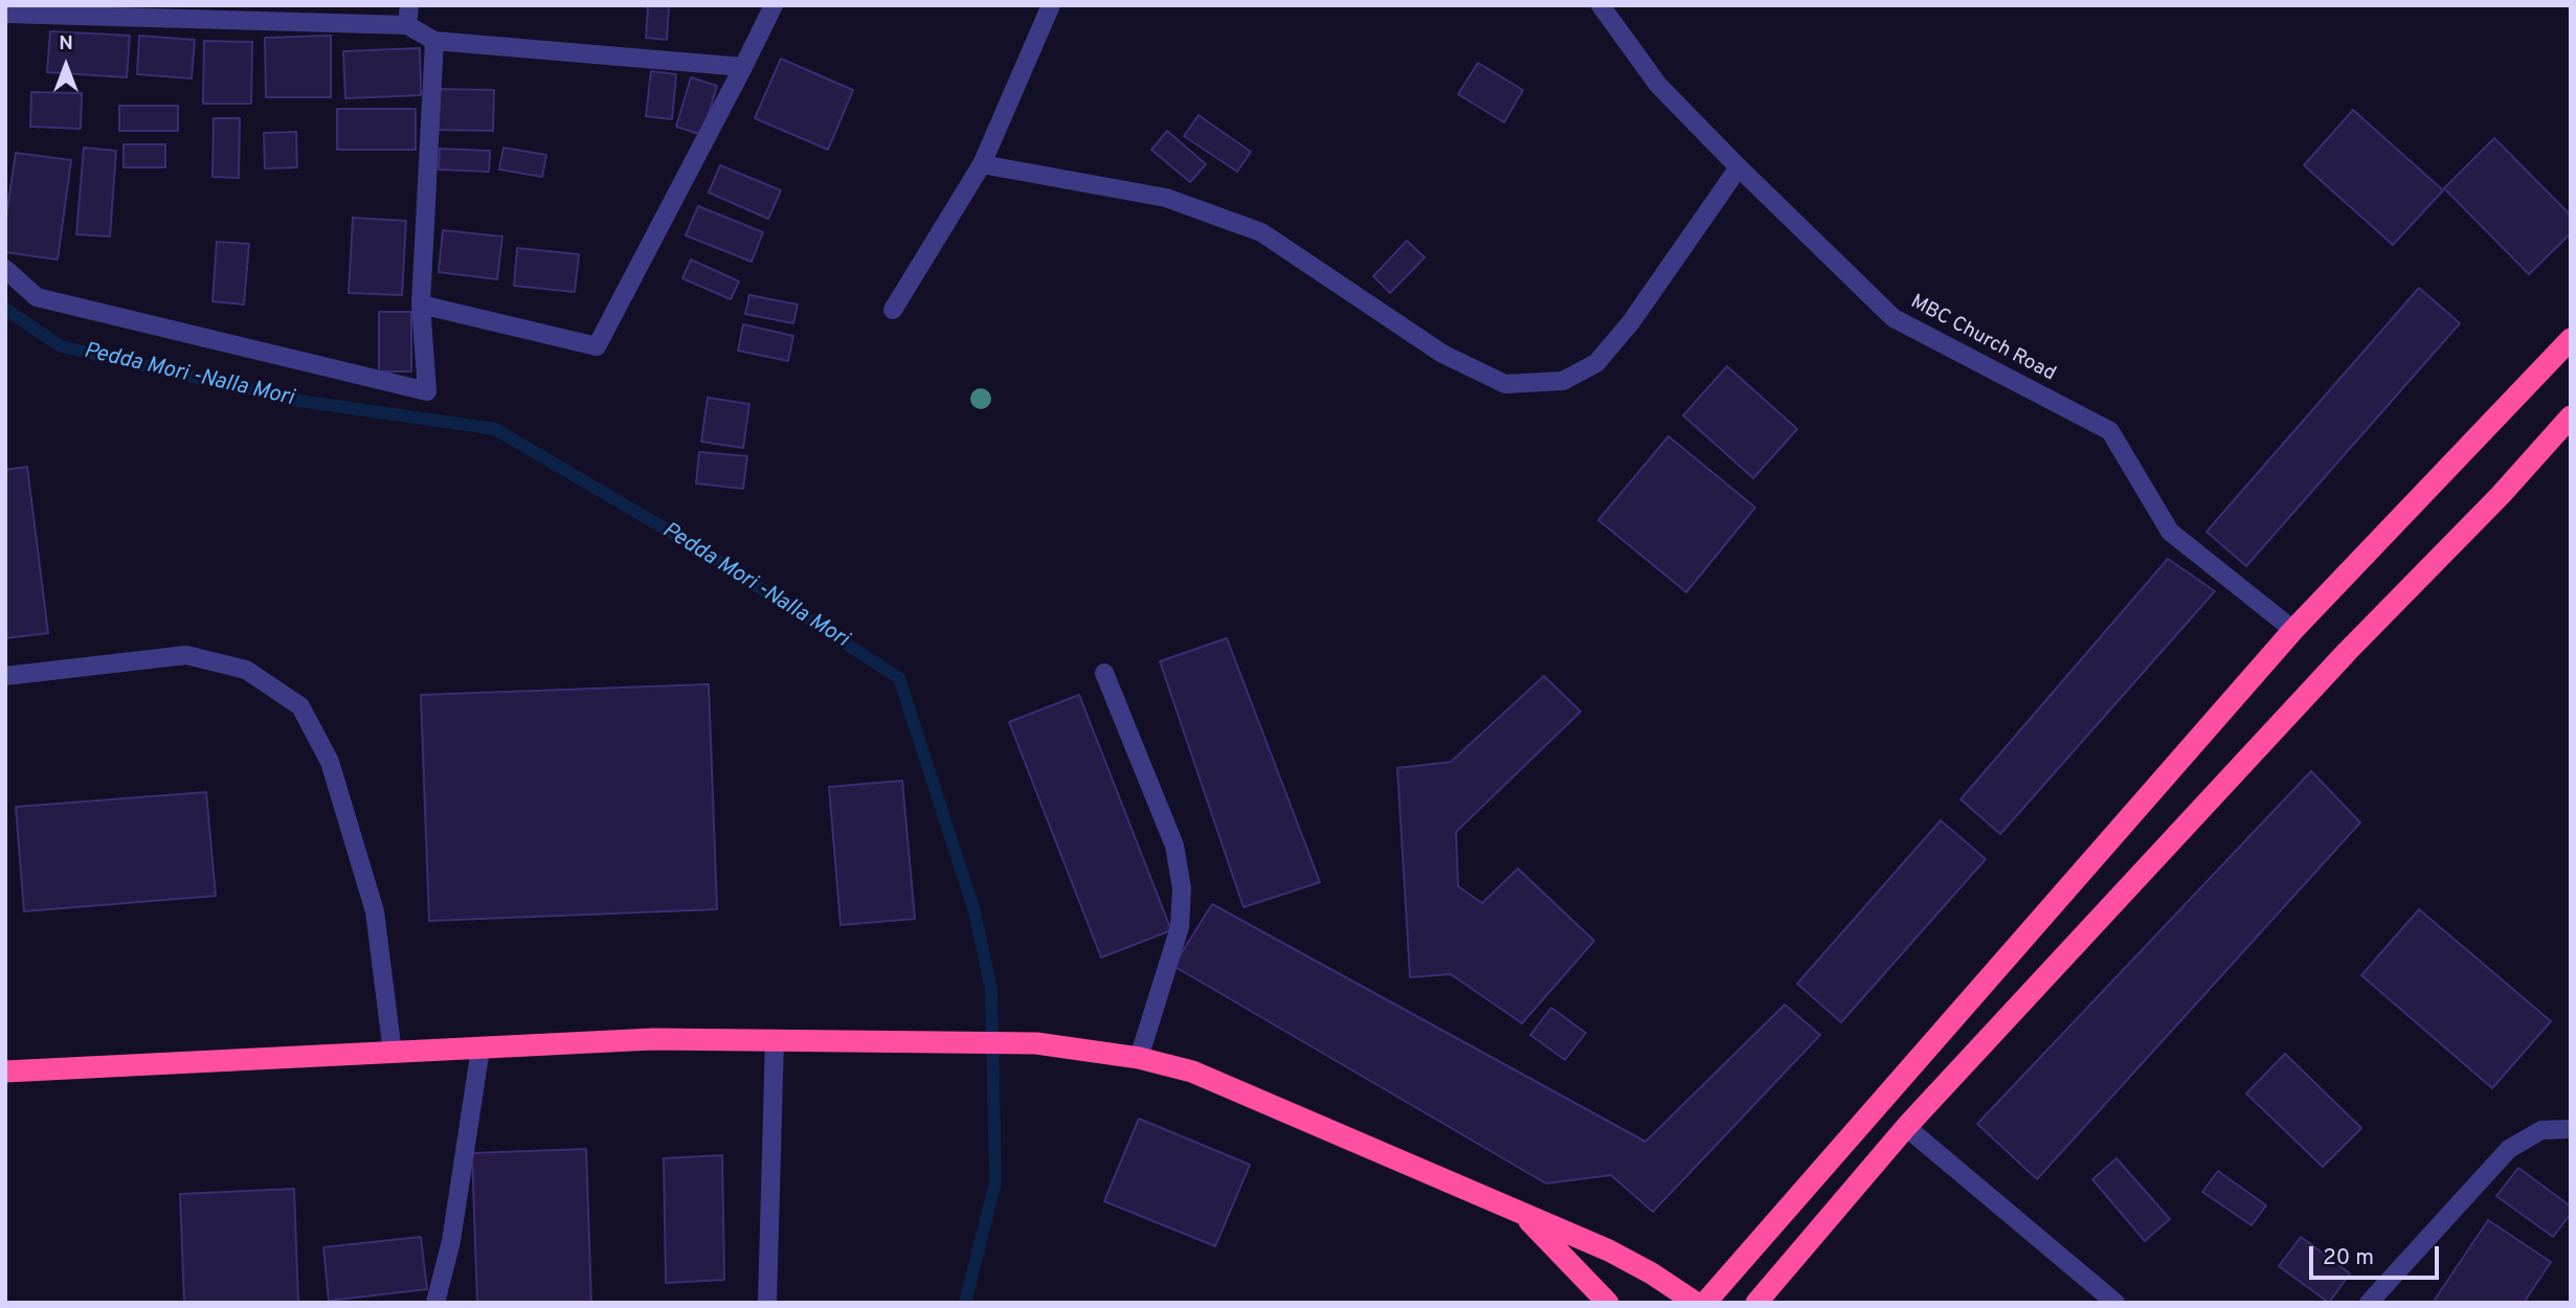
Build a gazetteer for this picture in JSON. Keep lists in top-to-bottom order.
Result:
{
  "streets": {
    "street": ["MBC Church Road"]
  },
  "water": ["Pedda Mori -Nalla Mori"],
  "scale_bar": "20 m",
  "north": "top"
}
